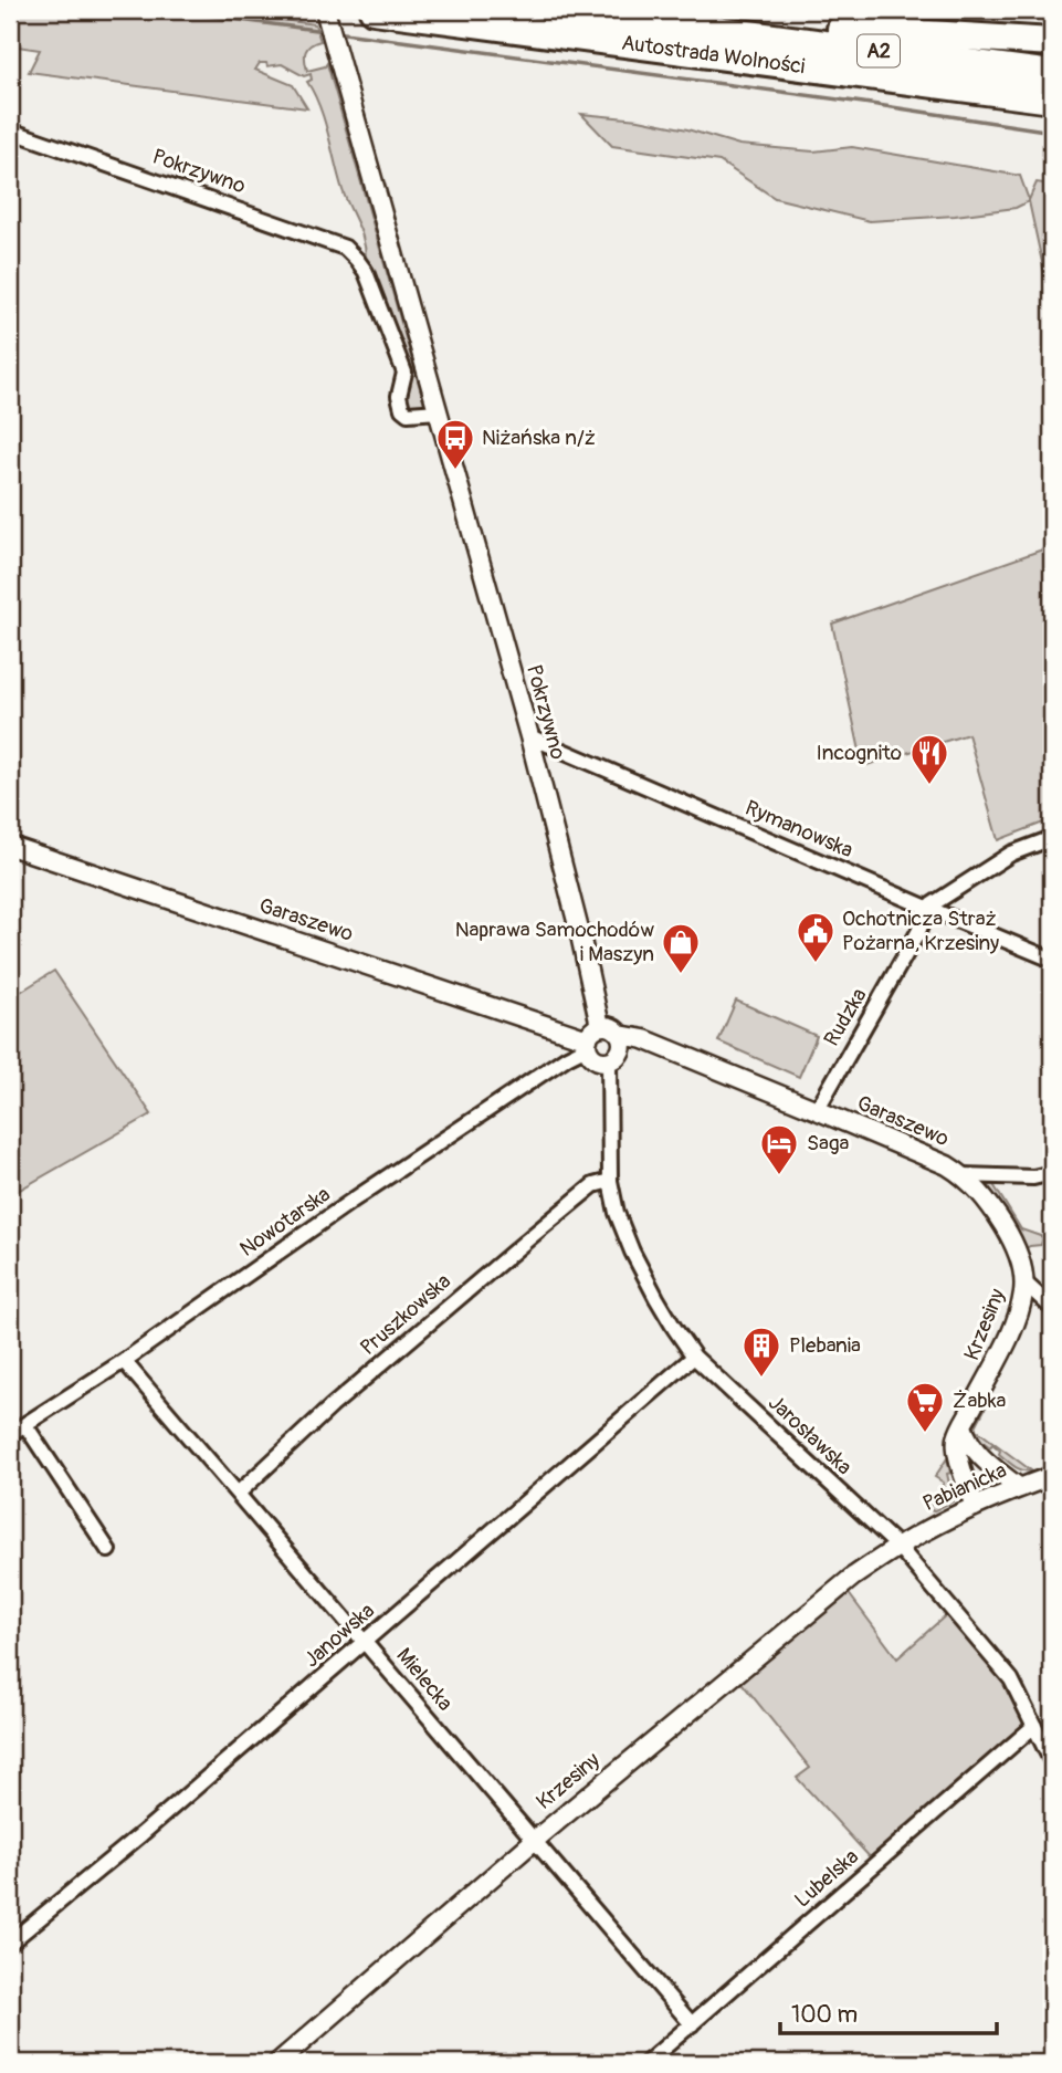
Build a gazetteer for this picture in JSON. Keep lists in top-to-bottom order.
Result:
{
  "streets": {
    "highway": ["A2", "Autostrada Wolności"],
    "street": [
      "Pokrzywno",
      "Rymanowska",
      "Garaszewo",
      "Rudzka",
      "Nowotarska",
      "Pruszkowska",
      "Krzesiny",
      "Jarosławska",
      "Pabianicka",
      "Janowska",
      "Mielecka",
      "Lubelska"
    ]
  },
  "crossings": [
    ["Pokrzywno", "Rymanowska"],
    ["Pokrzywno", "Garaszewo"],
    ["Pokrzywno", "Nowotarska"],
    ["Pokrzywno", "Jarosławska"],
    ["Rymanowska", "Rudzka"],
    ["Garaszewo", "Rudzka"],
    ["Garaszewo", "Nowotarska"],
    ["Garaszewo", "Krzesiny"],
    ["Garaszewo", "Jarosławska"],
    ["Nowotarska", "Jarosławska"],
    ["Nowotarska", "Mielecka"],
    ["Pruszkowska", "Jarosławska"],
    ["Pruszkowska", "Mielecka"],
    ["Krzesiny", "Jarosławska"],
    ["Krzesiny", "Pabianicka"],
    ["Krzesiny", "Mielecka"],
    ["Jarosławska", "Pabianicka"],
    ["Jarosławska", "Janowska"],
    ["Jarosławska", "Lubelska"],
    ["Janowska", "Mielecka"],
    ["Mielecka", "Lubelska"]
  ],
  "places": {
    "bus stop": ["Niżańska n/ż"],
    "restaurant": ["Incognito"],
    "public building": ["Ochotnicza Straż Pożarna, Krzesiny"],
    "shop": ["Naprawa Samochodów i Maszyn"],
    "hotel": ["Saga"],
    "building": ["Plebania"],
    "supermarket": ["Żabka"]
  },
  "scale_bar": "100 m"
}
